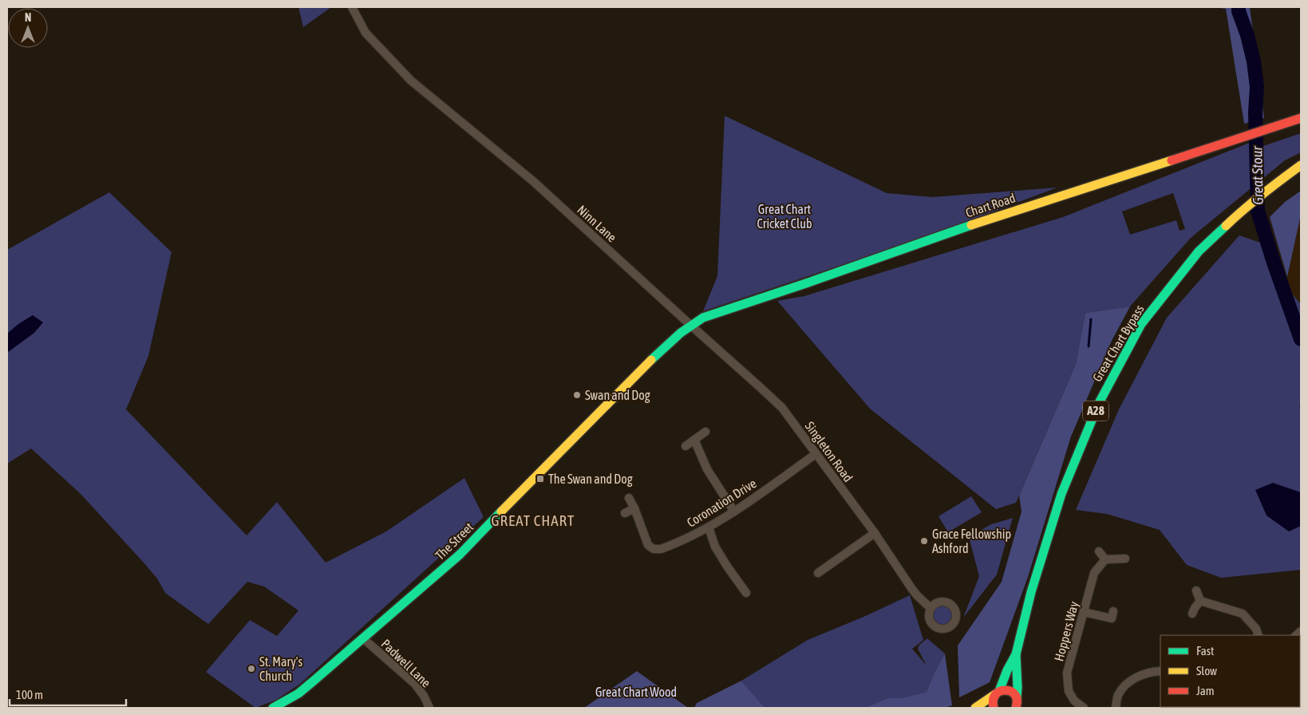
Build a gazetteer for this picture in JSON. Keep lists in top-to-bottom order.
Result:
{
  "streets": {
    "street": [
      "Chart Road",
      "Ninn Lane",
      "Great Chart Bypass",
      "A28",
      "Singleton Road",
      "Coronation Drive",
      "The Street",
      "Hoppers Way",
      "Padwell Lane"
    ]
  },
  "crossings": [
    ["Chart Road", "Ninn Lane"],
    ["Chart Road", "Singleton Road"],
    ["Chart Road", "The Street"],
    ["Ninn Lane", "Singleton Road"],
    ["Ninn Lane", "The Street"],
    ["Singleton Road", "Coronation Drive"],
    ["Singleton Road", "The Street"],
    ["The Street", "Padwell Lane"]
  ],
  "districts": ["GREAT CHART"],
  "water": ["Great Stour"],
  "parks": ["Great Chart Cricket Club", "Great Chart Wood"],
  "places": {
    "other": ["Swan and Dog", "Grace Fellowship Ashford", "St. Mary's Church"],
    "transit": ["The Swan and Dog"]
  },
  "legend": ["Fast", "Slow", "Jam"],
  "scale_bar": "100 m",
  "north": "top"
}
